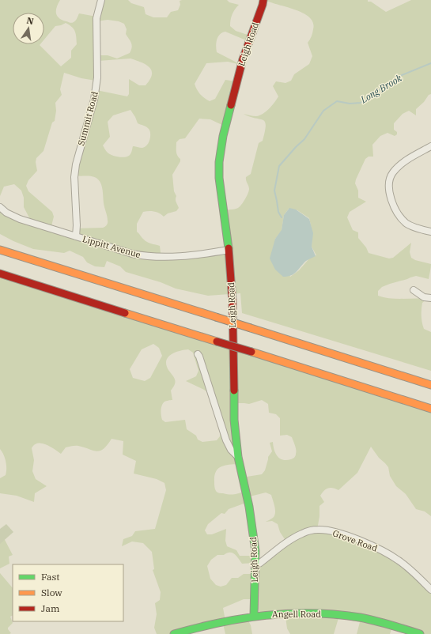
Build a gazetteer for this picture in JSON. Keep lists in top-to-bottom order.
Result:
{
  "streets": {
    "main road": ["Leigh Road", "Angell Road"],
    "street": ["Summit Road", "Lippitt Avenue", "Grove Road"]
  },
  "crossings": [
    ["Leigh Road", "Lippitt Avenue"],
    ["Leigh Road", "Grove Road"],
    ["Leigh Road", "Angell Road"],
    ["Summit Road", "Lippitt Avenue"]
  ],
  "water": ["Long Brook"],
  "legend": ["Fast", "Slow", "Jam"],
  "north": "top"
}
